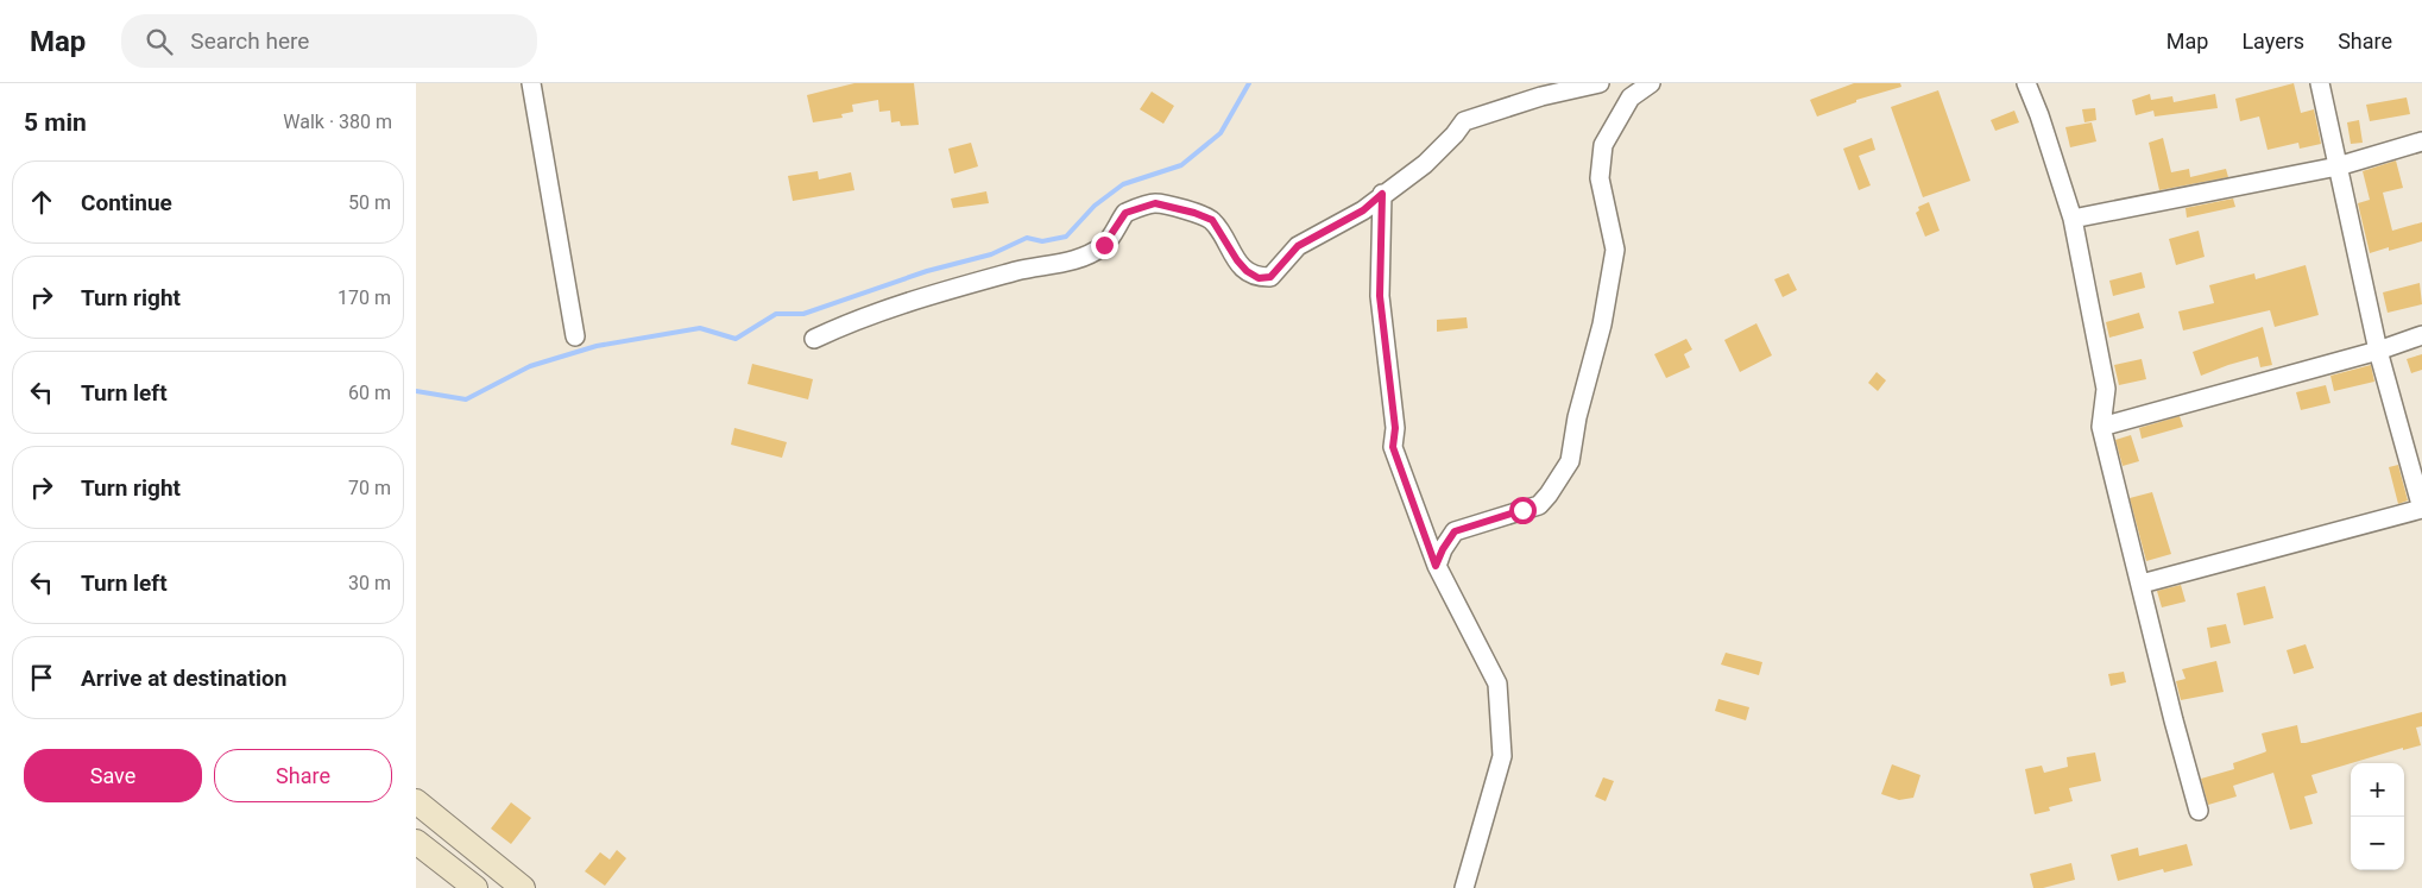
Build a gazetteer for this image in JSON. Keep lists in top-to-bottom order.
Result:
{
  "page": {
    "header": "Map",
    "search": "Search here",
    "nav": ["Map", "Layers", "Share"],
    "heading": ["5 min", "Walk · 380 m"],
    "list": [
      ["Continue", "50 m"],
      ["Turn right", "170 m"],
      ["Turn left", "60 m"],
      ["Turn right", "70 m"],
      ["Turn left", "30 m"],
      "Arrive at destination"
    ],
    "buttons": ["Save", "Share"],
    "map_buttons": ["+", "−"]
  }
}
